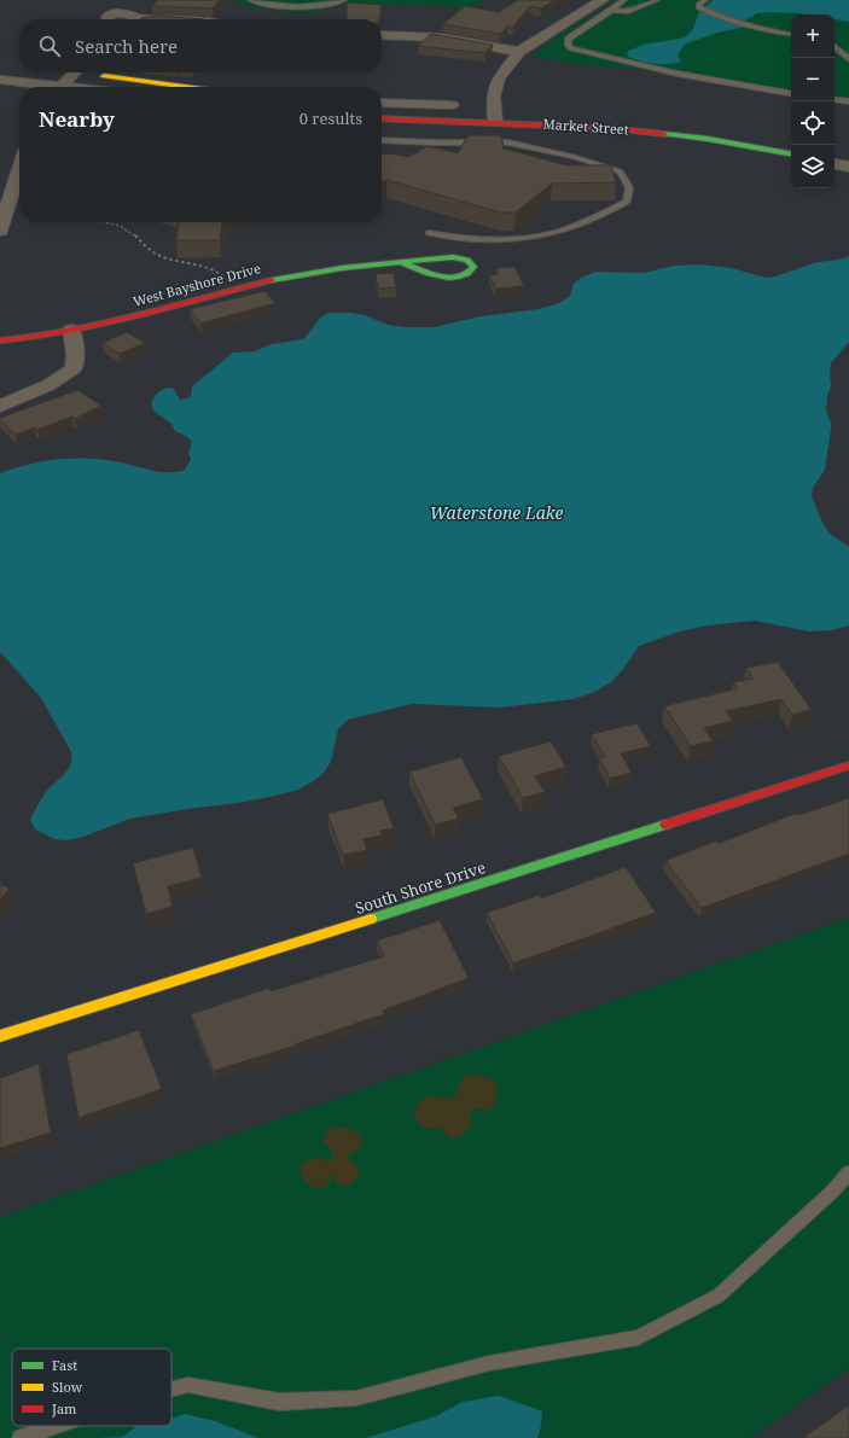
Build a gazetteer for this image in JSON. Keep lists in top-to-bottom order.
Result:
{
  "streets": {
    "street": ["Market Street", "West Bayshore Drive", "South Shore Drive"]
  },
  "water": ["Waterstone Lake"],
  "legend": ["Fast", "Slow", "Jam"],
  "page": {
    "map_buttons": ["+", "−"],
    "search": "Search here",
    "heading": ["Nearby", "0 results"]
  }
}
